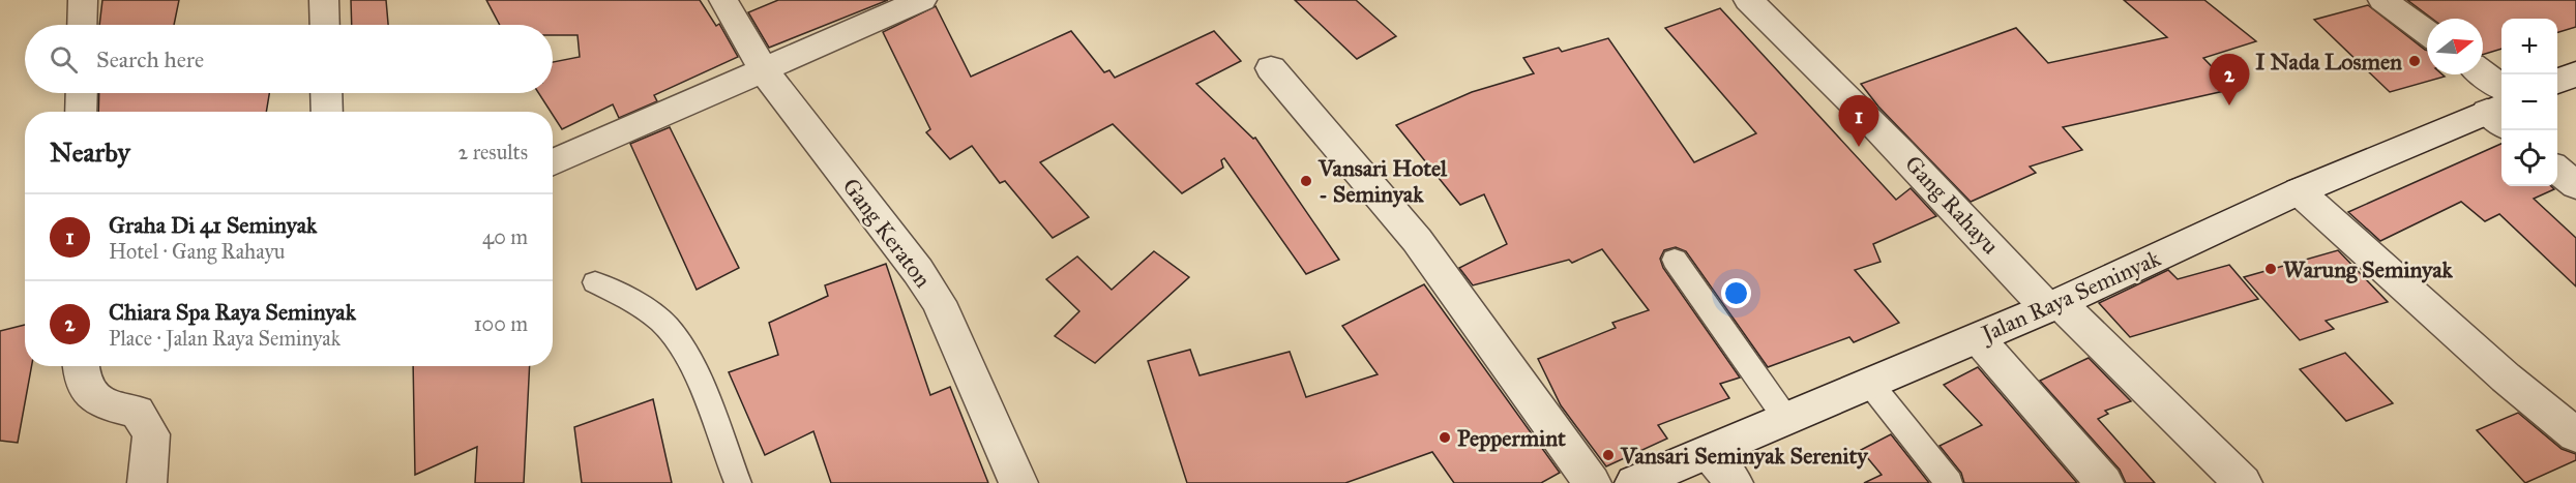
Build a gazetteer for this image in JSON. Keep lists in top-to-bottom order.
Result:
{
  "streets": {
    "street": ["Gang Rahayu", "Gang Keraton", "Jalan Raya Seminyak"]
  },
  "crossings": [
    ["Gang Rahayu", "Jalan Raya Seminyak"]
  ],
  "places": [
    "I Nada Losmen",
    "Vansari Hotel - Seminyak",
    "Warung Seminyak",
    "Peppermint",
    "Vansari Seminyak Serenity"
  ],
  "north": "right",
  "page": {
    "map_buttons": ["+", "−"],
    "search": "Search here",
    "pins": ["2", "1"],
    "heading": ["Nearby", "2 results"],
    "list": [
      {
        "mark": "1",
        "name": "Graha Di 41 Seminyak",
        "note": "Hotel · Gang Rahayu",
        "value": "40 m"
      },
      {
        "mark": "2",
        "name": "Chiara Spa Raya Seminyak",
        "note": "Place · Jalan Raya Seminyak",
        "value": "100 m"
      }
    ]
  }
}
